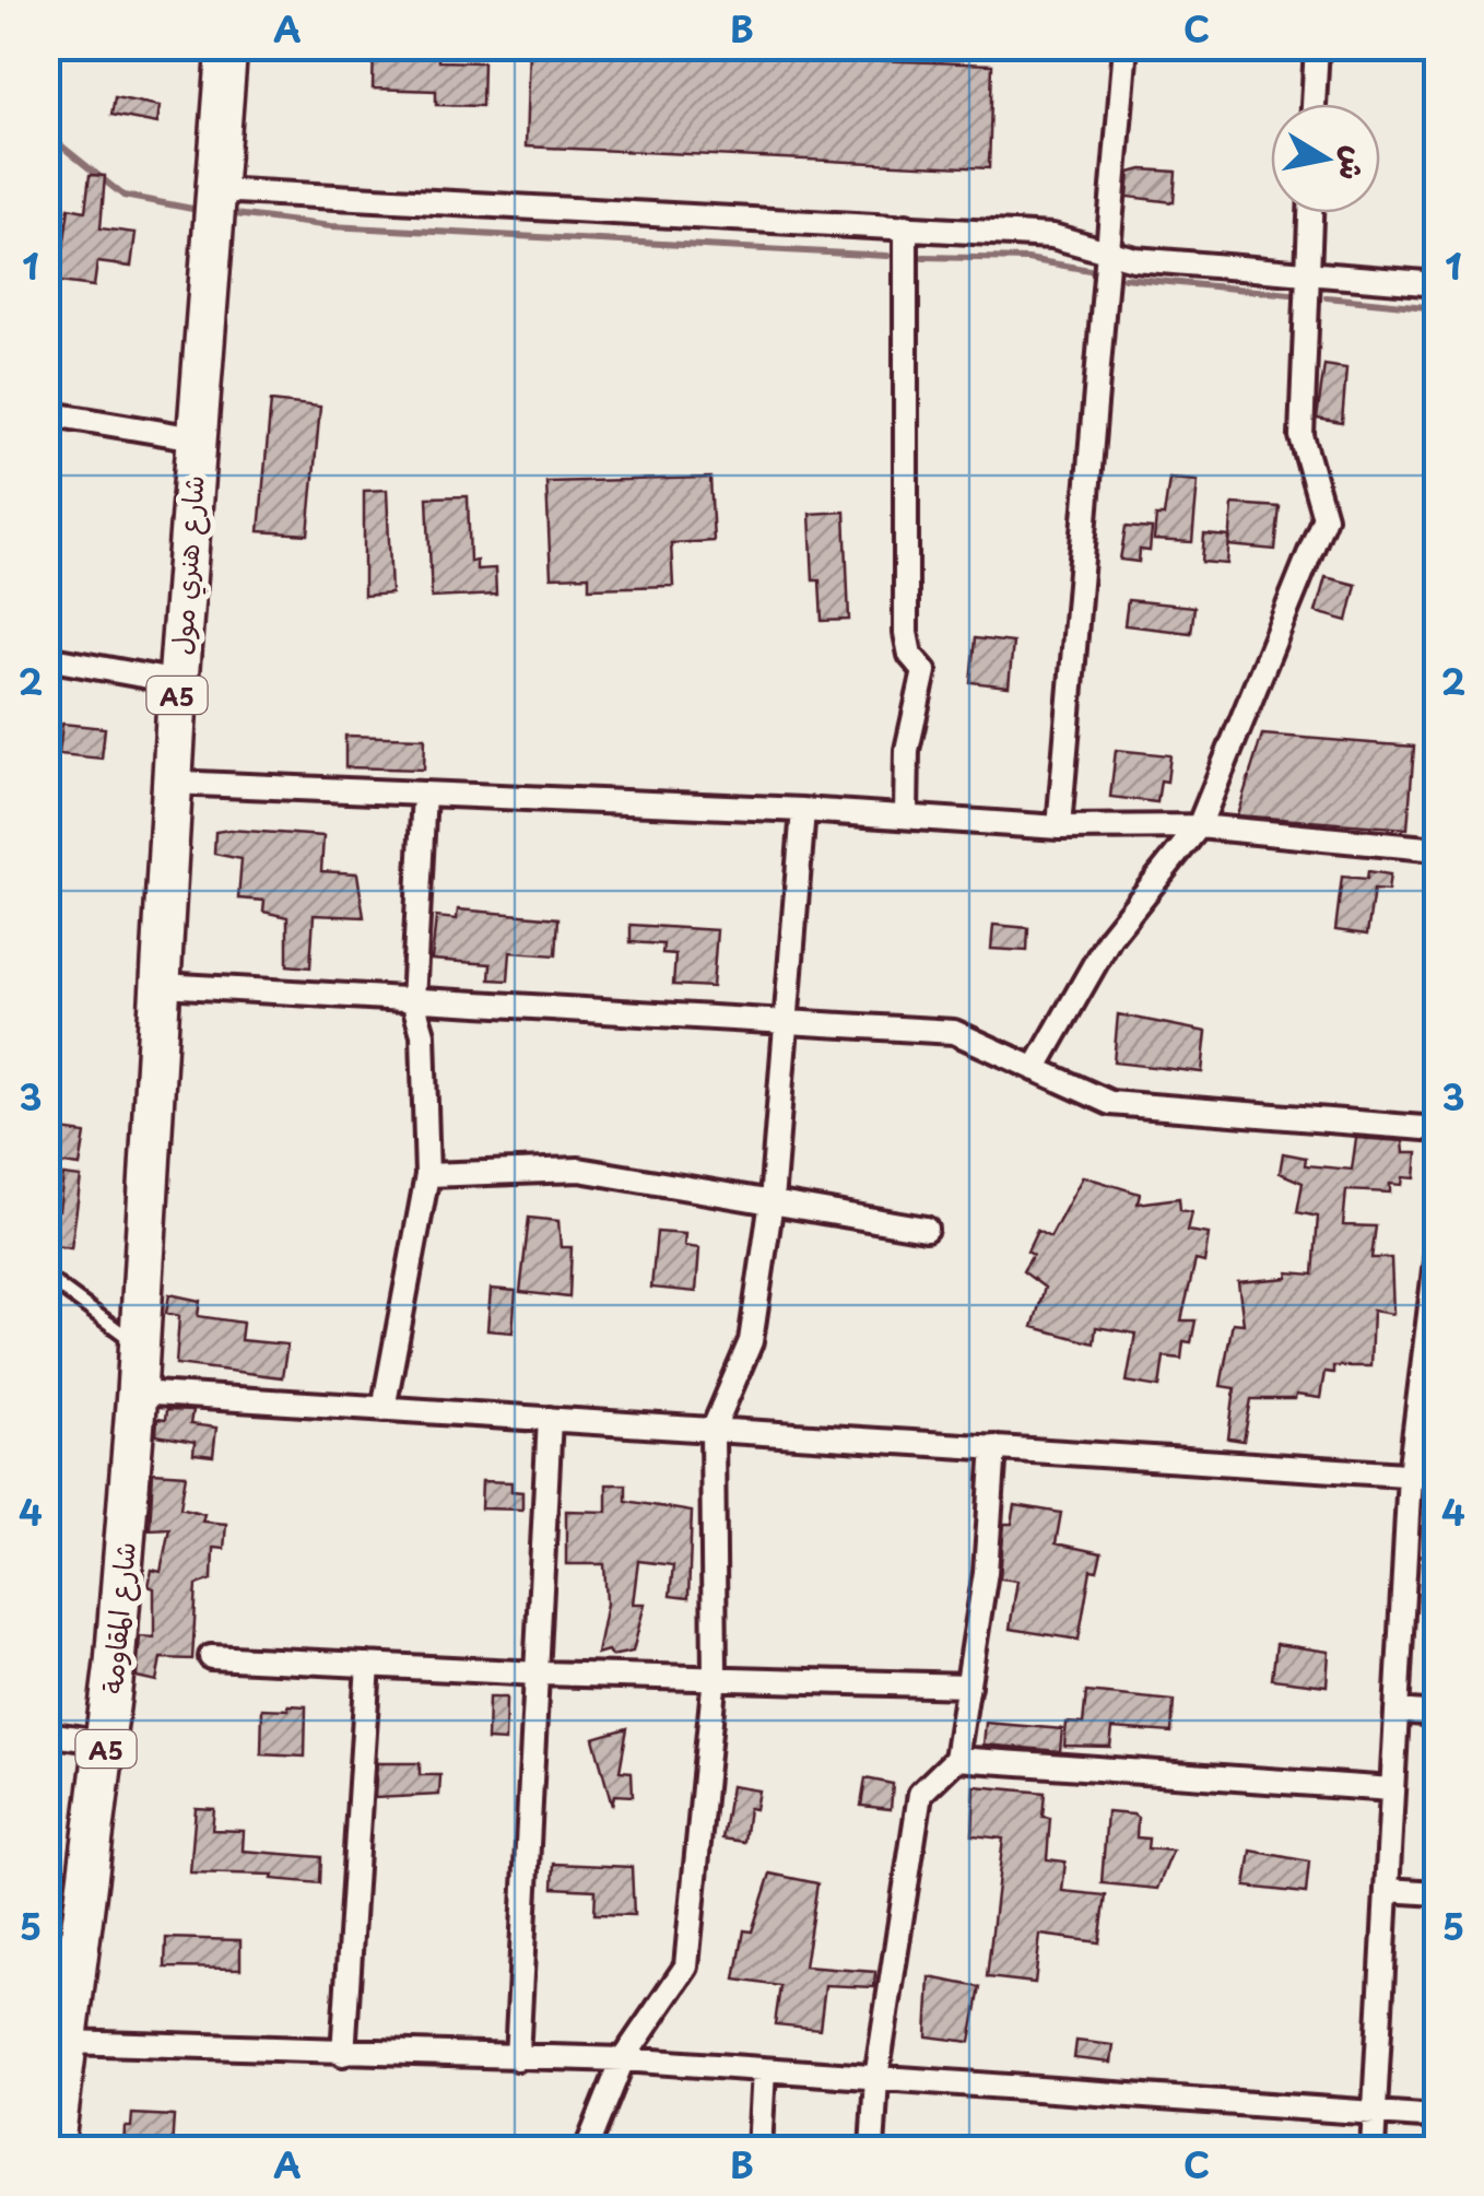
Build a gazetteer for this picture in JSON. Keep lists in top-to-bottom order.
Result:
{
  "streets": {
    "highway": ["شارع هنري مول", "A5", "شارع المقاومة"]
  },
  "crossings": [
    ["شارع هنري مول", "شارع المقاومة"]
  ],
  "north": "right",
  "grid": {
    "columns": ["A", "B", "C"],
    "rows": [
      "1",
      "2",
      "3",
      "4",
      "5"
    ]
  }
}
